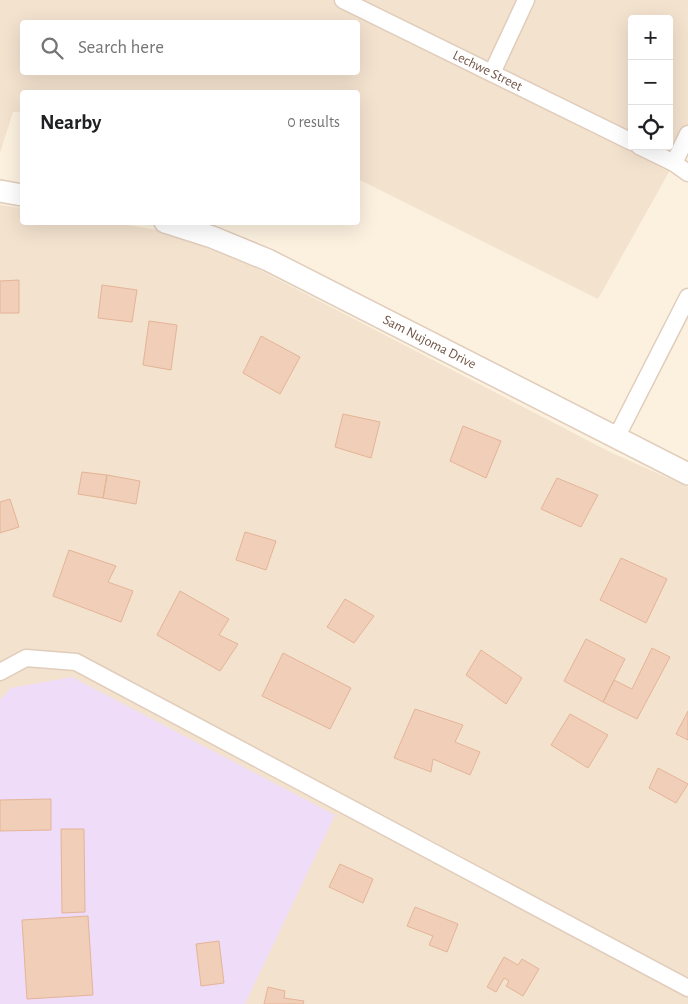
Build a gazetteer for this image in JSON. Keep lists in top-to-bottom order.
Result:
{
  "streets": {
    "street": ["Lechwe Street", "Sam Nujoma Drive"]
  },
  "page": {
    "map_buttons": ["+", "−"],
    "search": "Search here",
    "heading": ["Nearby", "0 results"]
  }
}
